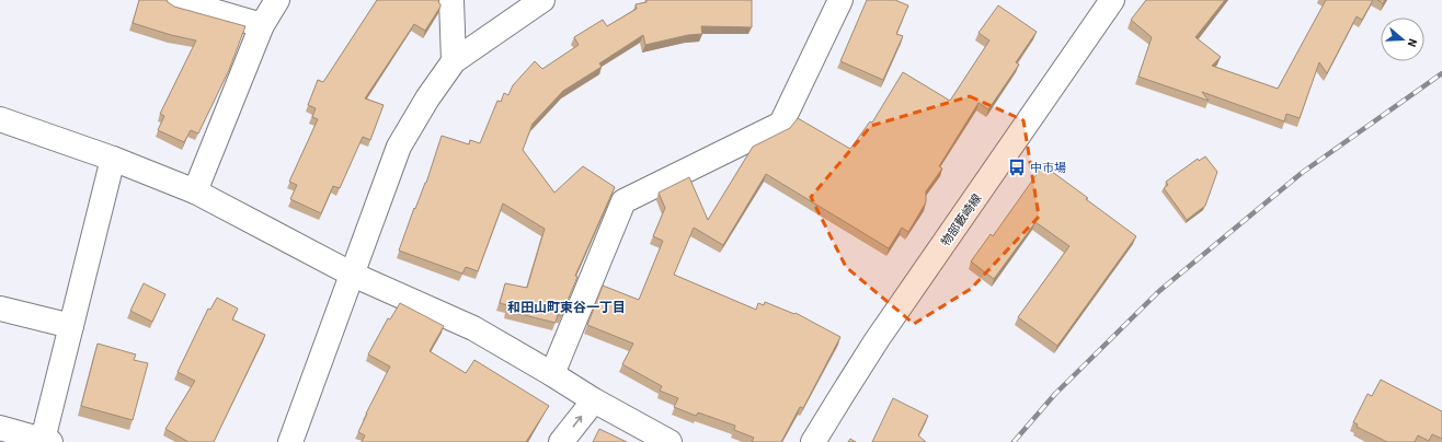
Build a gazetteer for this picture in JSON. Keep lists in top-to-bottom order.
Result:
{
  "streets": {
    "street": ["物部藪崎線"]
  },
  "districts": ["和田山町東谷一丁目"],
  "places": {
    "bus stop": ["中市場"]
  },
  "north": "right"
}
